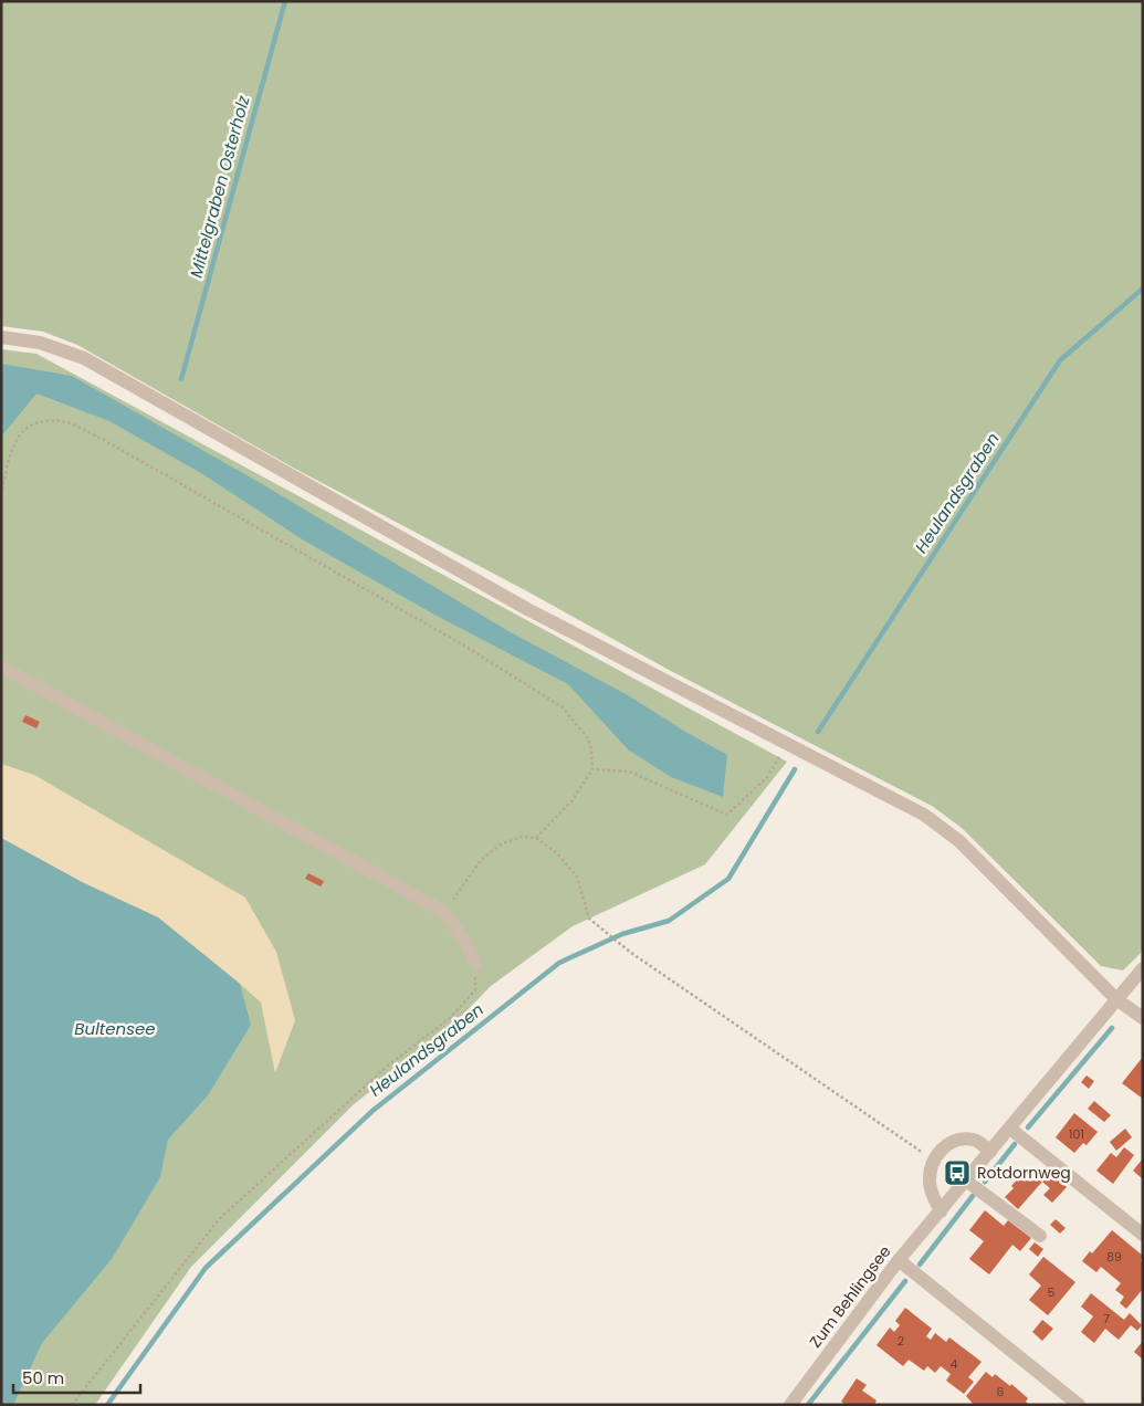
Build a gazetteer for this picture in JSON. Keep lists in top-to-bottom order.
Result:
{
  "streets": {
    "street": ["Zum Behlingsee"]
  },
  "water": ["Mittelgraben Osterholz", "Heulandsgraben", "Bultensee"],
  "places": {
    "bus stop": ["Rotdornweg"]
  },
  "house_numbers": [
    "101",
    "89",
    "5",
    "7",
    "2",
    "4",
    "6"
  ],
  "scale_bar": "50 m"
}
